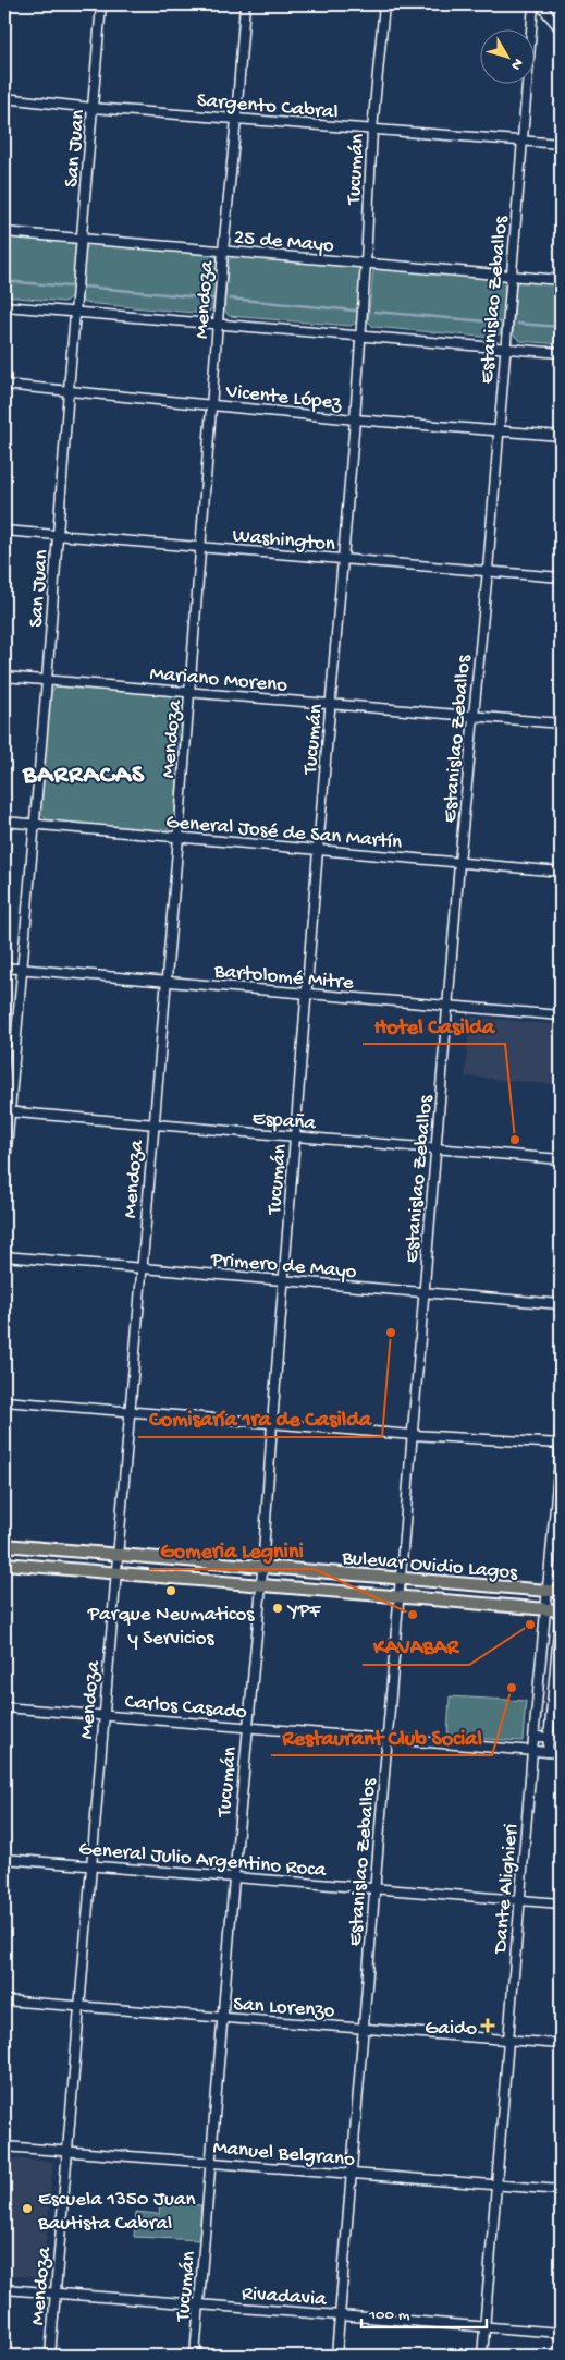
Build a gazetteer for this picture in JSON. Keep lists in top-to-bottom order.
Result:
{
  "streets": {
    "main road": ["Bulevar Ovidio Lagos"],
    "street": [
      "Sargento Cabral",
      "San Juan",
      "Tucumán",
      "25 de Mayo",
      "Mendoza",
      "Estanislao Zeballos",
      "Vicente López",
      "Washington",
      "Mariano Moreno",
      "General José de San Martín",
      "Bartolomé Mitre",
      "España",
      "Primero de Mayo",
      "Carlos Casado",
      "General Julio Argentino Roca",
      "Dante Alighieri",
      "San Lorenzo",
      "Manuel Belgrano",
      "Rivadavia"
    ]
  },
  "crossings": [
    ["Sargento Cabral", "San Juan"],
    ["Sargento Cabral", "Tucumán"],
    ["Sargento Cabral", "Mendoza"],
    ["Sargento Cabral", "Estanislao Zeballos"],
    ["San Juan", "25 de Mayo"],
    ["San Juan", "Vicente López"],
    ["San Juan", "Washington"],
    ["San Juan", "Mariano Moreno"],
    ["San Juan", "General José de San Martín"],
    ["San Juan", "Bartolomé Mitre"],
    ["San Juan", "España"],
    ["Tucumán", "25 de Mayo"],
    ["Tucumán", "Vicente López"],
    ["Tucumán", "Washington"],
    ["Tucumán", "Mariano Moreno"],
    ["Tucumán", "General José de San Martín"],
    ["Tucumán", "Bartolomé Mitre"],
    ["Tucumán", "España"],
    ["Tucumán", "Primero de Mayo"],
    ["Tucumán", "Bulevar Ovidio Lagos"],
    ["Tucumán", "Carlos Casado"],
    ["Tucumán", "General Julio Argentino Roca"],
    ["Tucumán", "San Lorenzo"],
    ["Tucumán", "Manuel Belgrano"],
    ["Tucumán", "Rivadavia"],
    ["25 de Mayo", "Mendoza"],
    ["25 de Mayo", "Estanislao Zeballos"],
    ["Mendoza", "Vicente López"],
    ["Mendoza", "Washington"],
    ["Mendoza", "Mariano Moreno"],
    ["Mendoza", "General José de San Martín"],
    ["Mendoza", "Bartolomé Mitre"],
    ["Mendoza", "España"],
    ["Mendoza", "Primero de Mayo"],
    ["Mendoza", "Bulevar Ovidio Lagos"],
    ["Mendoza", "Carlos Casado"],
    ["Mendoza", "General Julio Argentino Roca"],
    ["Mendoza", "San Lorenzo"],
    ["Mendoza", "Manuel Belgrano"],
    ["Mendoza", "Rivadavia"],
    ["Estanislao Zeballos", "Vicente López"],
    ["Estanislao Zeballos", "Washington"],
    ["Estanislao Zeballos", "Mariano Moreno"],
    ["Estanislao Zeballos", "General José de San Martín"],
    ["Estanislao Zeballos", "Bartolomé Mitre"],
    ["Estanislao Zeballos", "España"],
    ["Estanislao Zeballos", "Primero de Mayo"],
    ["Estanislao Zeballos", "Bulevar Ovidio Lagos"],
    ["Estanislao Zeballos", "Carlos Casado"],
    ["Estanislao Zeballos", "General Julio Argentino Roca"],
    ["Estanislao Zeballos", "San Lorenzo"],
    ["Estanislao Zeballos", "Manuel Belgrano"],
    ["Estanislao Zeballos", "Rivadavia"],
    ["Bulevar Ovidio Lagos", "Dante Alighieri"],
    ["Carlos Casado", "Dante Alighieri"],
    ["General Julio Argentino Roca", "Dante Alighieri"],
    ["Dante Alighieri", "San Lorenzo"],
    ["Dante Alighieri", "Manuel Belgrano"],
    ["Dante Alighieri", "Rivadavia"]
  ],
  "districts": ["BARRACAS"],
  "places": {
    "other": [
      "Hotel Casilda",
      "Comisaría 1ra de Casilda",
      "Parque Neumaticos y Servicios",
      "YPF",
      "Gomeria Legnini",
      "KAVABAR",
      "Restaurant Club Social",
      "Escuela 1350 Juan Bautista Cabral"
    ],
    "health": ["Gaido"]
  },
  "scale_bar": "100 m",
  "north": "bottom right"
}
